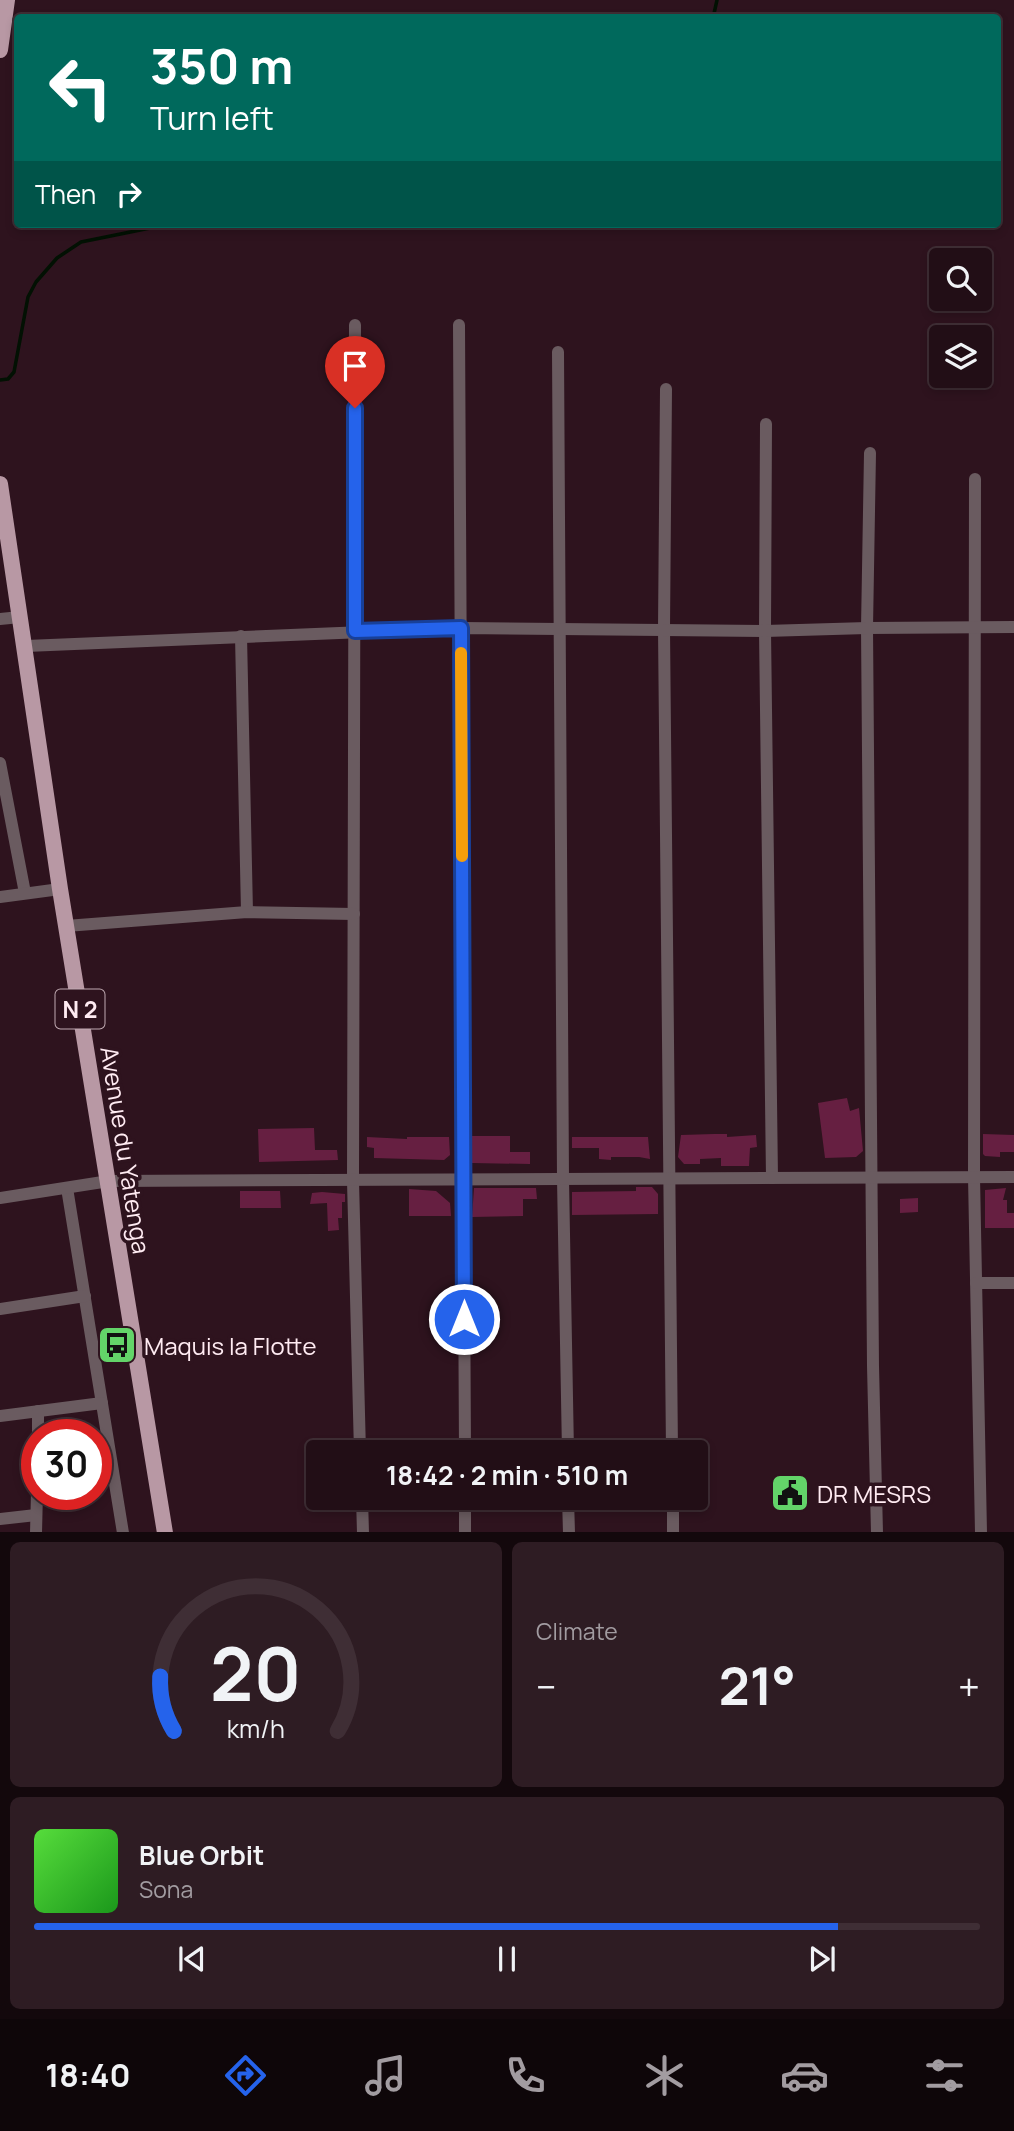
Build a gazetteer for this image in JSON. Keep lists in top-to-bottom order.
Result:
{
  "streets": {
    "main road": ["N 2", "Avenue du Yatenga"]
  },
  "places": {
    "bus stop": ["Maquis la Flotte"],
    "public building": ["DR MESRS"]
  },
  "page": {
    "turn": ["350 m", "Turn left"],
    "then": "Then",
    "limit": "30",
    "trip": "18:42 · 2 min · 510 m",
    "tile": "Climate",
    "heat": ["−", "21°", "+"],
    "song": ["Blue Orbit", "Sona"],
    "tabs": "18:40",
    "gauge": ["20", "km/h"]
  }
}
